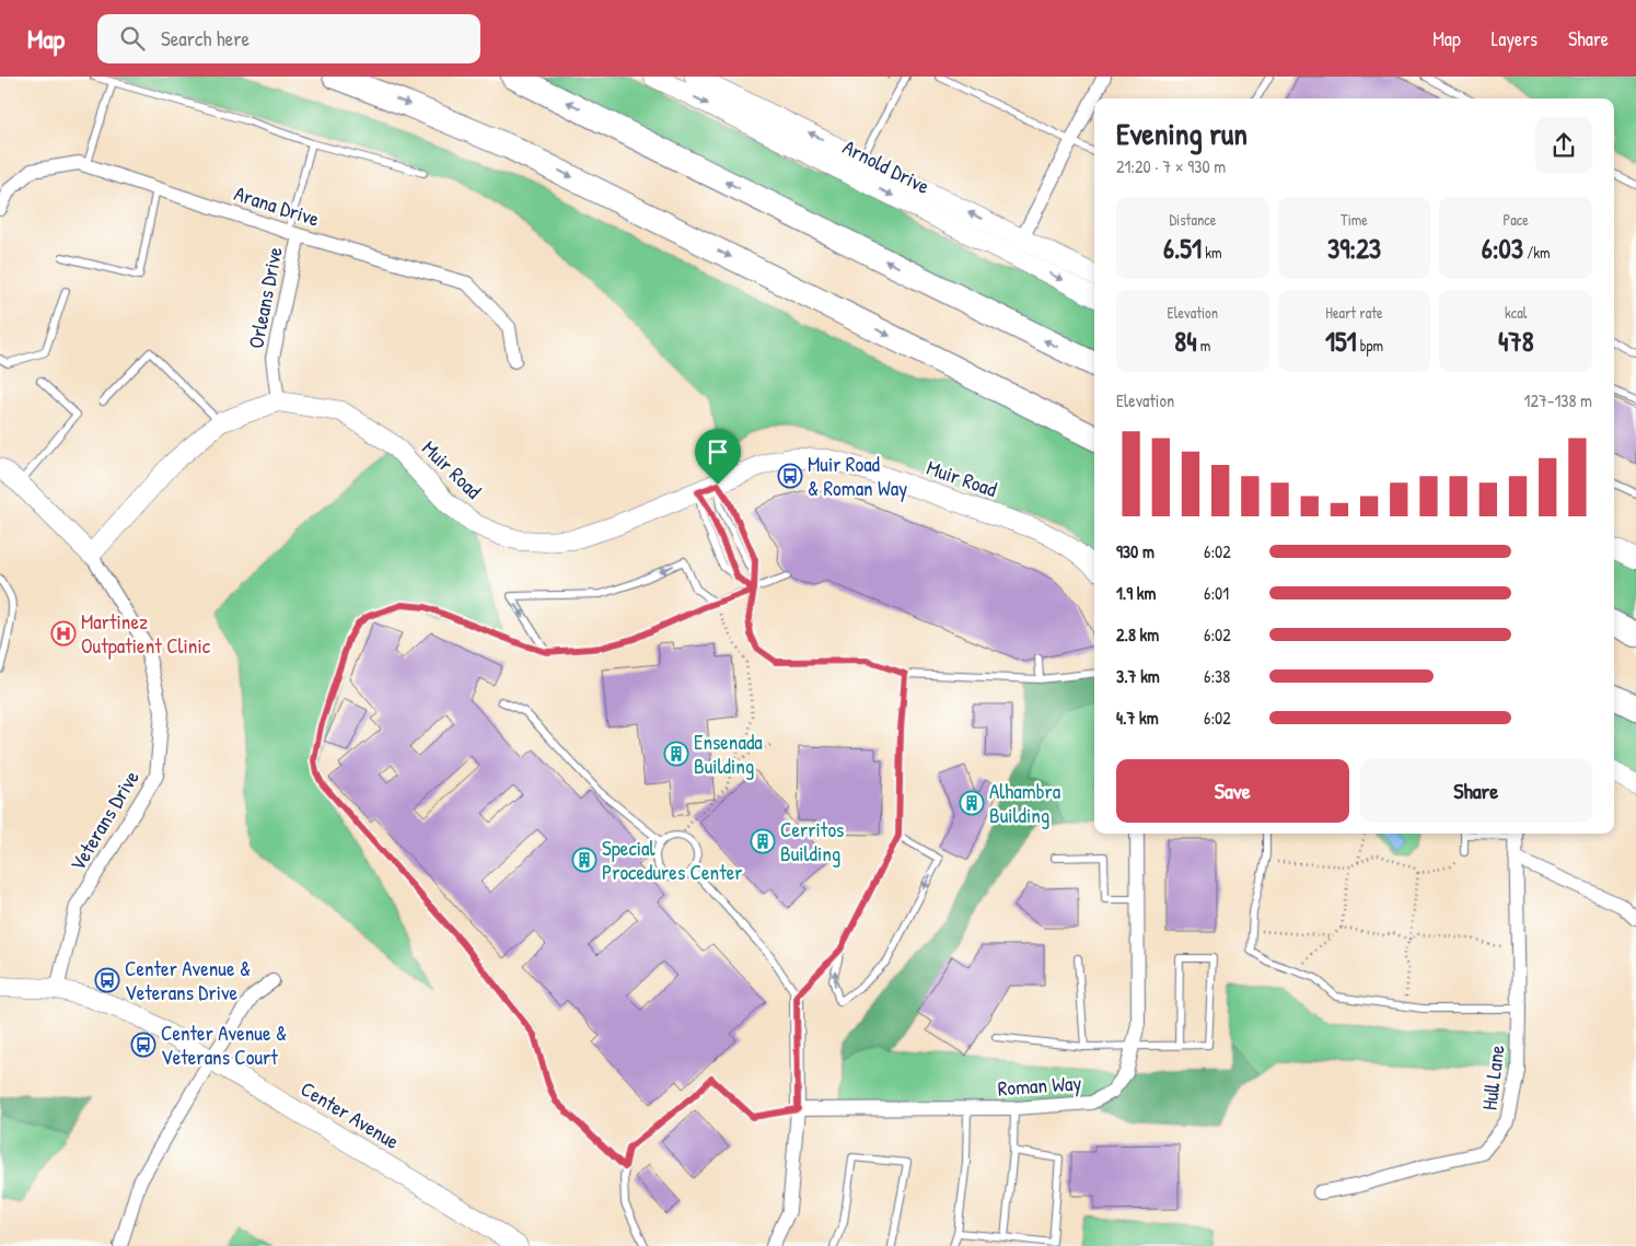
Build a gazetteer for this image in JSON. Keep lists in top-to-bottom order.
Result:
{
  "streets": {
    "street": [
      "Arnold Drive",
      "Arana Drive",
      "Orleans Drive",
      "Muir Road",
      "Veterans Drive",
      "Hull Lane",
      "Roman Way",
      "Center Avenue"
    ]
  },
  "crossings": [
    ["Arana Drive", "Orleans Drive"],
    ["Orleans Drive", "Muir Road"],
    ["Muir Road", "Veterans Drive"],
    ["Veterans Drive", "Center Avenue"]
  ],
  "places": {
    "bus stop": ["Muir Road & Roman Way", "Center Avenue & Veterans Drive", "Center Avenue & Veterans Court"],
    "hospital": ["Martinez Outpatient Clinic"],
    "building": [
      "Ensenada Building",
      "Alhambra Building",
      "Cerritos Building",
      "Special Procedures Center"
    ]
  },
  "page": {
    "header": "Map",
    "search": "Search here",
    "nav": ["Map", "Layers", "Share"],
    "heading": ["Evening run", "21:20 · 7 × 930 m"],
    "stats": [
      ["Distance", "6.51 km"],
      ["Time", "39:23"],
      ["Pace", "6:03 /km"],
      ["Elevation", "84 m"],
      ["Heart rate", "151 bpm"],
      ["kcal", "478"]
    ],
    "chart": ["Elevation", "127–138 m"],
    "list": [
      {
        "name": "930 m",
        "note": "6:02"
      },
      {
        "name": "1.9 km",
        "note": "6:01"
      },
      {
        "name": "2.8 km",
        "note": "6:02"
      },
      {
        "name": "3.7 km",
        "note": "6:38"
      },
      {
        "name": "4.7 km",
        "note": "6:02"
      }
    ],
    "buttons": ["Save", "Share"]
  }
}
